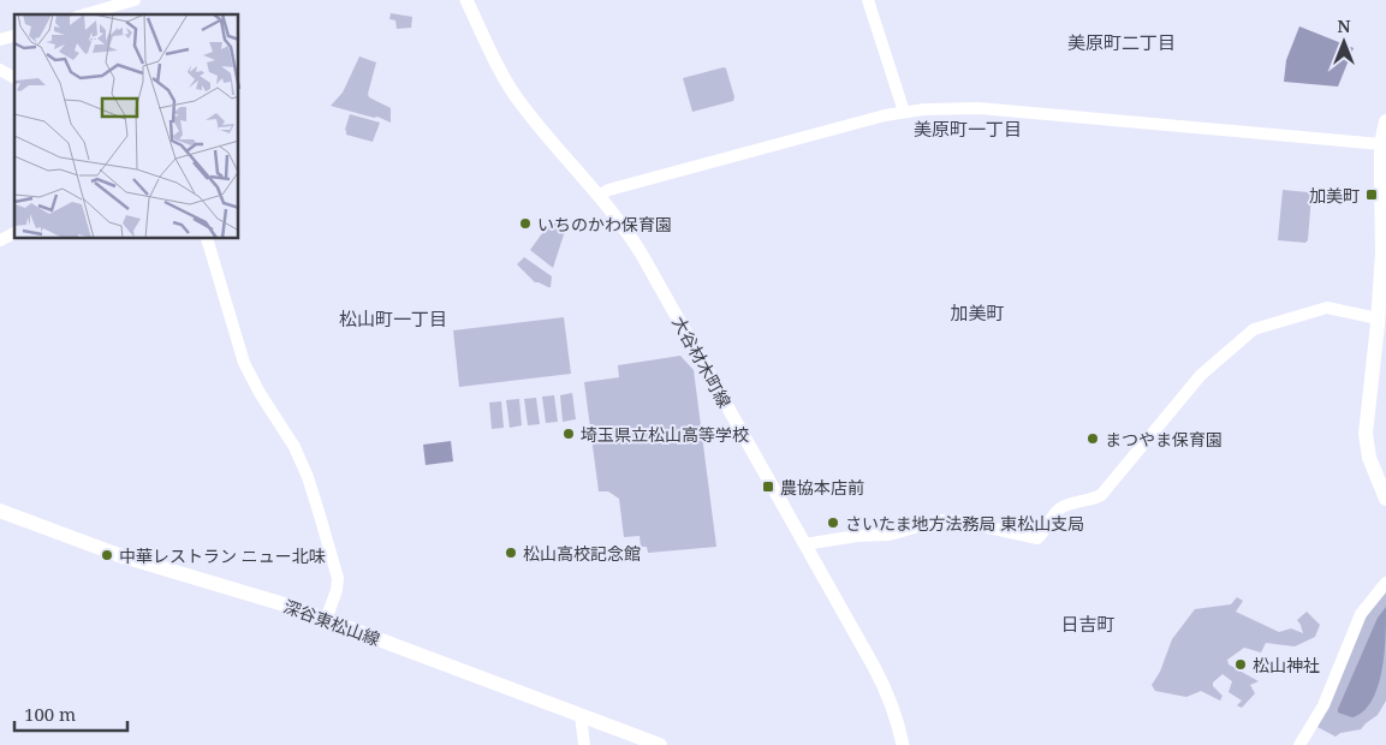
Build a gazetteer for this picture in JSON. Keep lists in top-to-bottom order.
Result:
{
  "streets": {
    "main road": ["大谷材木町線", "深谷東松山線"]
  },
  "districts": [
    "美原町二丁目",
    "美原町一丁目",
    "加美町",
    "松山町一丁目",
    "日吉町"
  ],
  "places": {
    "transit": ["加美町", "農協本店前"],
    "other": [
      "いちのかわ保育園",
      "埼玉県立松山高等学校",
      "まつやま保育園",
      "さいたま地方法務局 東松山支局",
      "松山高校記念館",
      "中華レストラン ニュー北味",
      "松山神社"
    ]
  },
  "scale_bar": "100 m",
  "north": "top"
}
